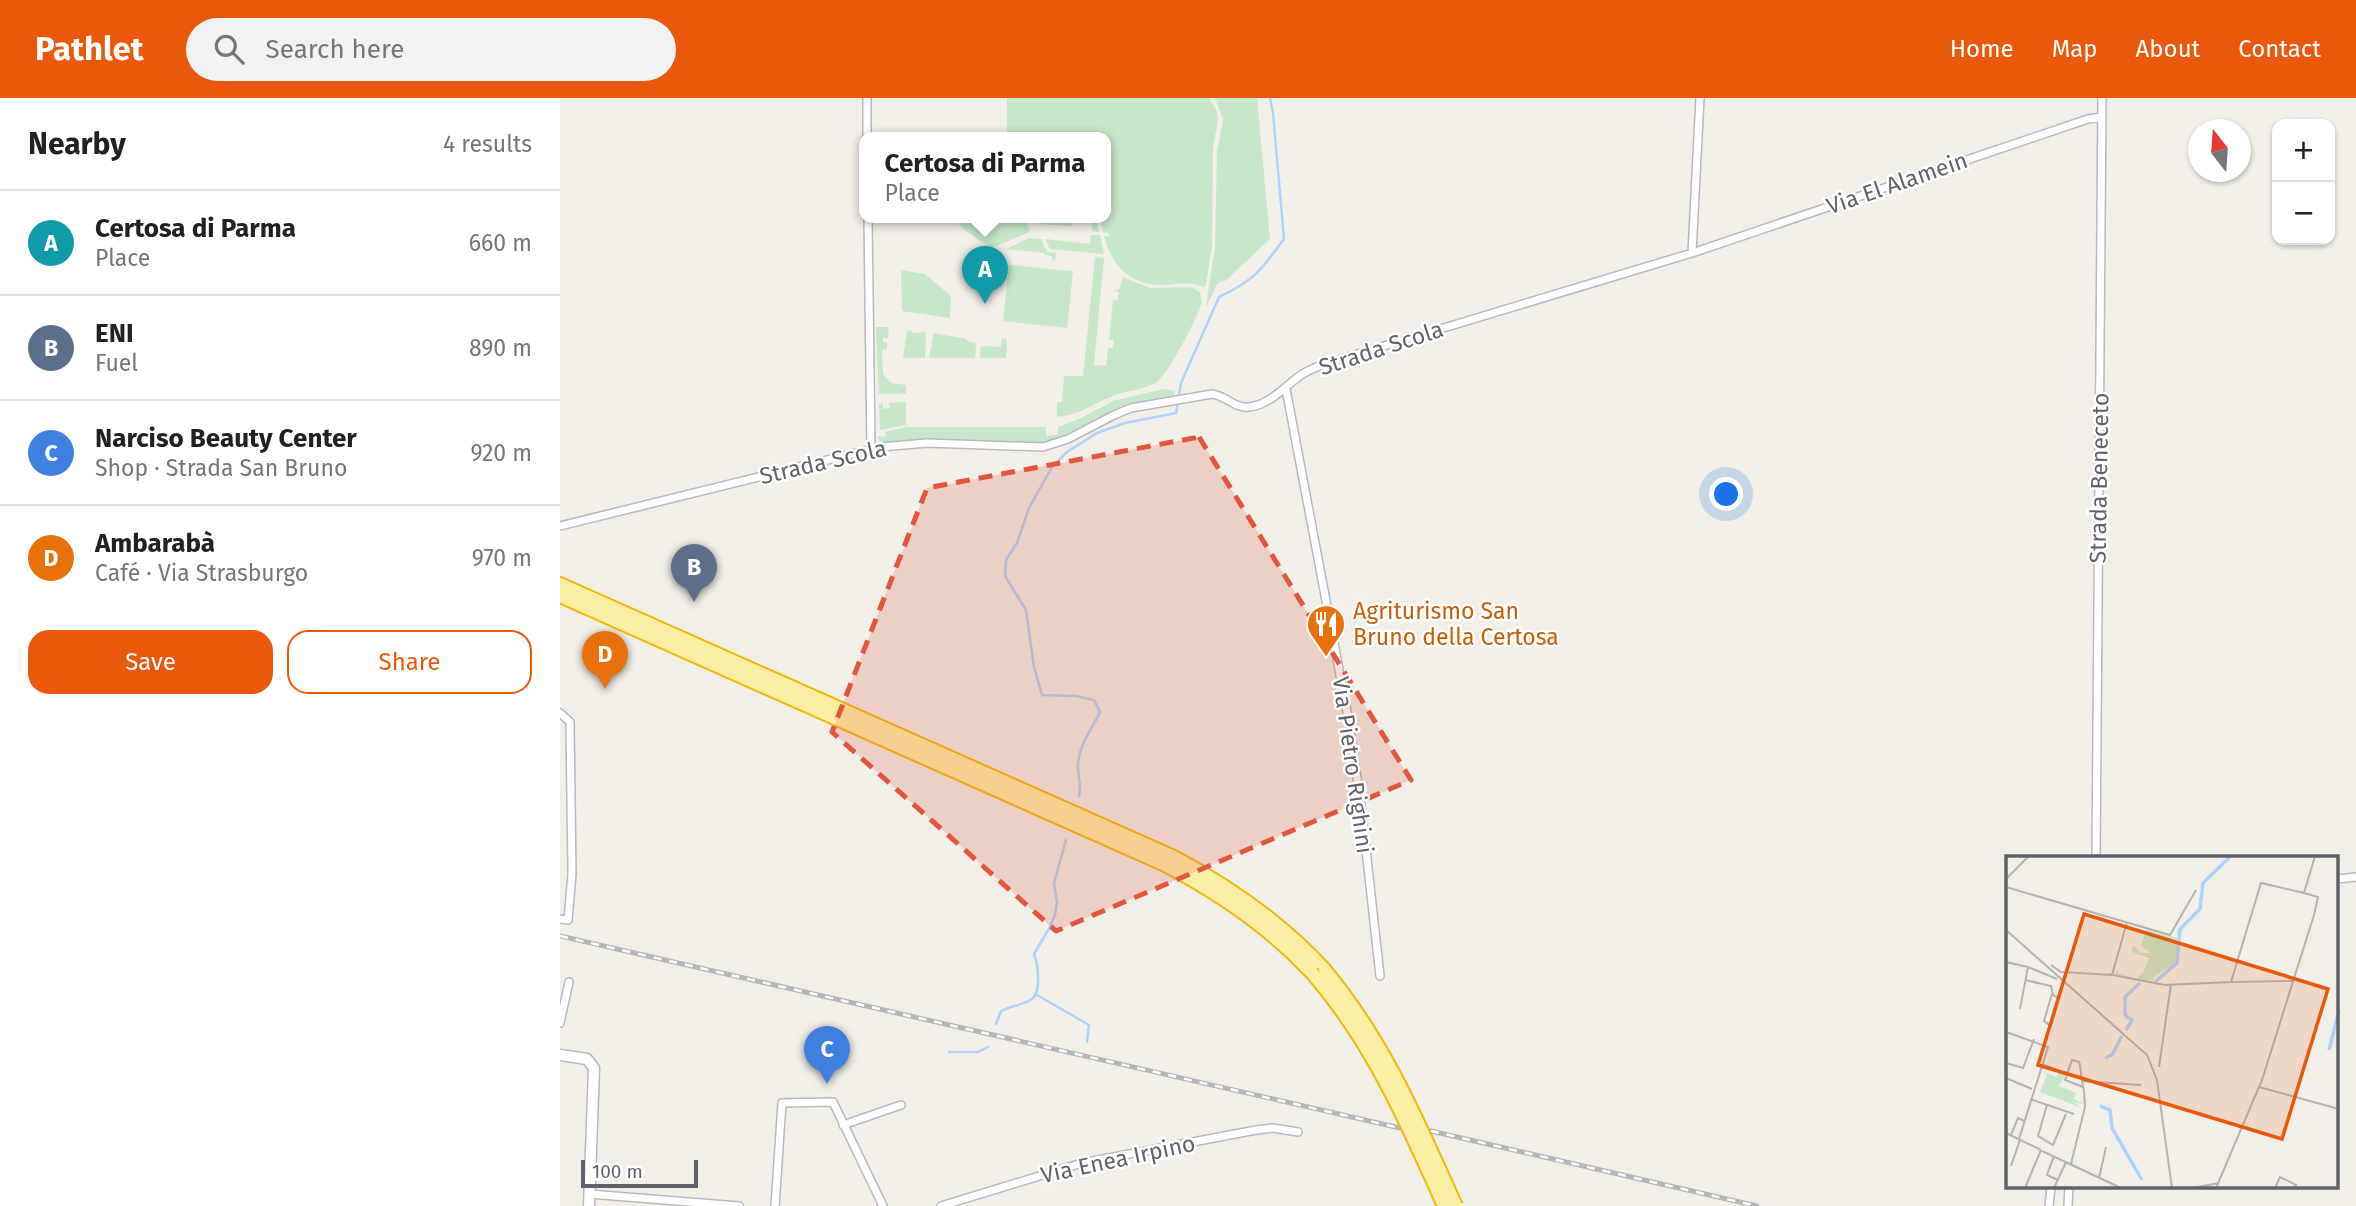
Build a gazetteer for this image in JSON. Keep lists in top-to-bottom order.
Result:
{
  "streets": {
    "street": [
      "Via El Alamein",
      "Strada Scola",
      "Strada Beneceto",
      "Via Pietro Righini",
      "Via Enea Irpino"
    ]
  },
  "crossings": [
    ["Via El Alamein", "Strada Scola"],
    ["Via El Alamein", "Strada Beneceto"],
    ["Strada Scola", "Via Pietro Righini"]
  ],
  "places": {
    "restaurant": ["Agriturismo San Bruno della Certosa"]
  },
  "scale_bar": "100 m",
  "north": "top",
  "page": {
    "header": "Pathlet",
    "search": "Search here",
    "nav": [
      "Home",
      "Map",
      "About",
      "Contact"
    ],
    "heading": ["Nearby", "4 results"],
    "map_buttons": ["+", "−"],
    "popup": ["Certosa di Parma", "Place"],
    "list": [
      {
        "mark": "A",
        "name": "Certosa di Parma",
        "note": "Place",
        "value": "660 m"
      },
      {
        "mark": "B",
        "name": "ENI",
        "note": "Fuel",
        "value": "890 m"
      },
      {
        "mark": "C",
        "name": "Narciso Beauty Center",
        "note": "Shop · Strada San Bruno",
        "value": "920 m"
      },
      {
        "mark": "D",
        "name": "Ambarabà",
        "note": "Café · Via Strasburgo",
        "value": "970 m"
      }
    ],
    "pins": [
      "A",
      "B",
      "D",
      "C"
    ],
    "buttons": ["Save", "Share"],
    "scale": "100 m"
  }
}
